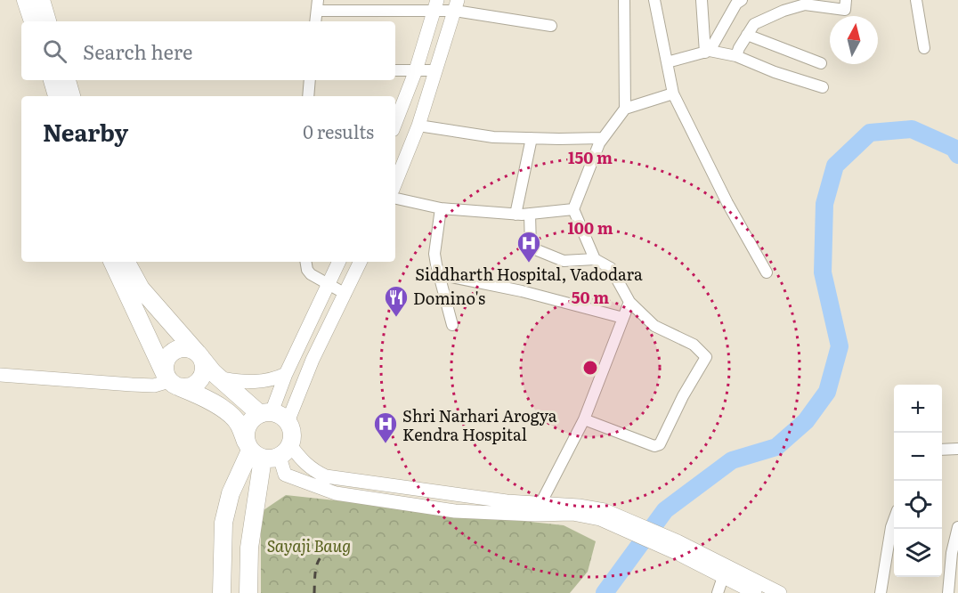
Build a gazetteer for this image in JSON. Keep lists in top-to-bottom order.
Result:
{
  "parks": ["Sayaji Baug"],
  "places": {
    "hospital": ["Siddharth Hospital, Vadodara", "Shri Narhari Arogya Kendra Hospital"],
    "restaurant": ["Domino's"]
  },
  "north": "top",
  "page": {
    "search": "Search here",
    "heading": ["Nearby", "0 results"],
    "map_buttons": ["+", "−"]
  },
  "rings": ["150 m", "100 m", "50 m"]
}
